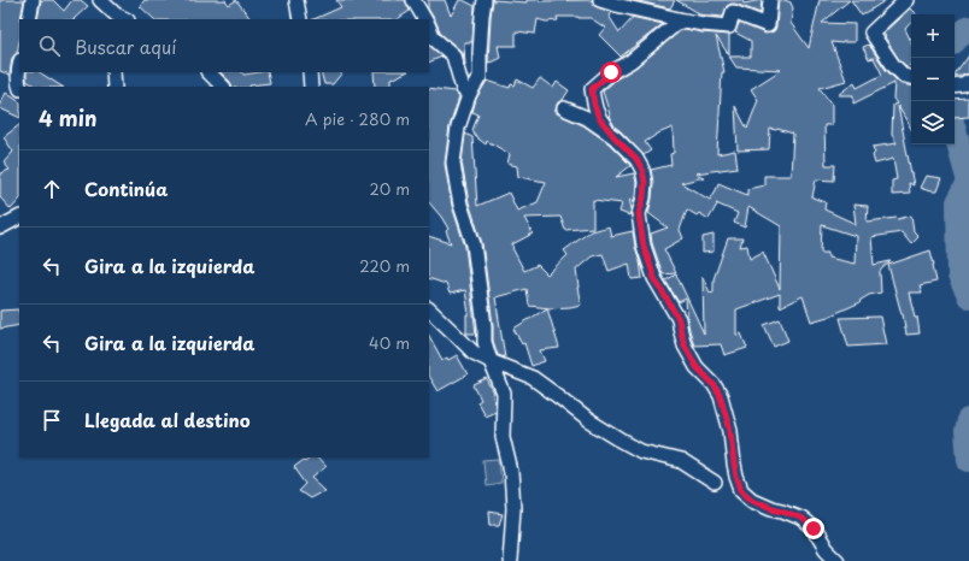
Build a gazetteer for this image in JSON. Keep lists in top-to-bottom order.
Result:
{
  "page": {
    "map_buttons": ["+", "−"],
    "search": "Buscar aquí",
    "heading": ["4 min", "A pie · 280 m"],
    "list": [
      ["Continúa", "20 m"],
      ["Gira a la izquierda", "220 m"],
      ["Gira a la izquierda", "40 m"],
      "Llegada al destino"
    ]
  }
}
